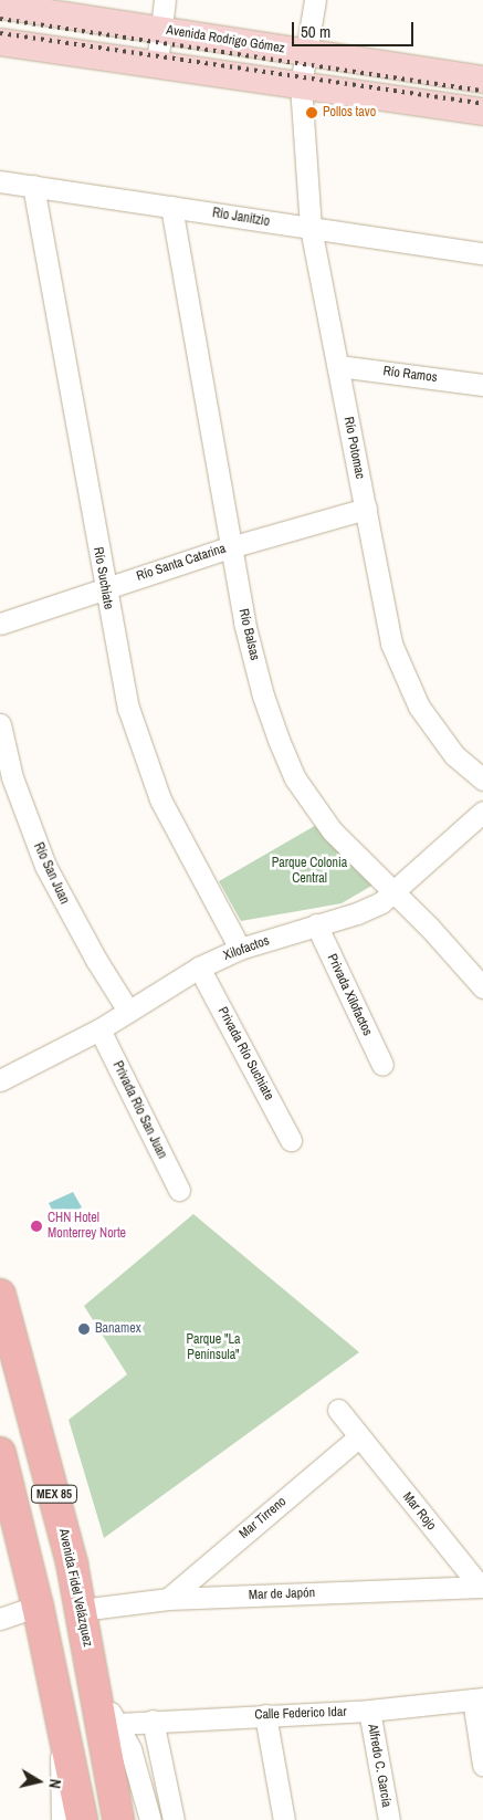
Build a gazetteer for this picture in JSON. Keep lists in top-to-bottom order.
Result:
{
  "streets": {
    "highway": ["MEX 85", "Avenida Fidel Velázquez"],
    "main road": ["Avenida Rodrigo Gómez"],
    "street": [
      "Rio Janitzio",
      "Río Ramos",
      "Río Potomac",
      "Río Santa Catarina",
      "Río Suchiate",
      "Río Balsas",
      "Río San Juan",
      "Xilofactos",
      "Privada Xilofactos",
      "Privada Río Suchiate",
      "Privada Río San Juan",
      "Mar Rojo",
      "Mar Tirreno",
      "Mar de Japón",
      "Calle Federico Idar",
      "Alfredo C. García"
    ]
  },
  "crossings": [
    ["Avenida Rodrigo Gómez", "Río Potomac"],
    ["Rio Janitzio", "Río Potomac"],
    ["Rio Janitzio", "Río Suchiate"],
    ["Rio Janitzio", "Río Balsas"],
    ["Río Ramos", "Río Potomac"],
    ["Río Potomac", "Río Santa Catarina"],
    ["Río Santa Catarina", "Río Suchiate"],
    ["Río Santa Catarina", "Río Balsas"],
    ["Río Suchiate", "Xilofactos"],
    ["Río Balsas", "Xilofactos"],
    ["Río San Juan", "Xilofactos"],
    ["Xilofactos", "Privada Xilofactos"],
    ["Xilofactos", "Privada Río Suchiate"],
    ["Xilofactos", "Privada Río San Juan"],
    ["Mar Rojo", "Mar Tirreno"],
    ["Mar Rojo", "Mar de Japón"],
    ["Mar Tirreno", "Mar de Japón"],
    ["Avenida Fidel Velázquez", "Mar de Japón"],
    ["Calle Federico Idar", "Alfredo C. García"]
  ],
  "parks": ["Parque Colonia Central", "Parque \"La Península\""],
  "places": ["Pollos tavo", "CHN Hotel Monterrey Norte", "Banamex"],
  "scale_bar": "50 m",
  "north": "right"
}
